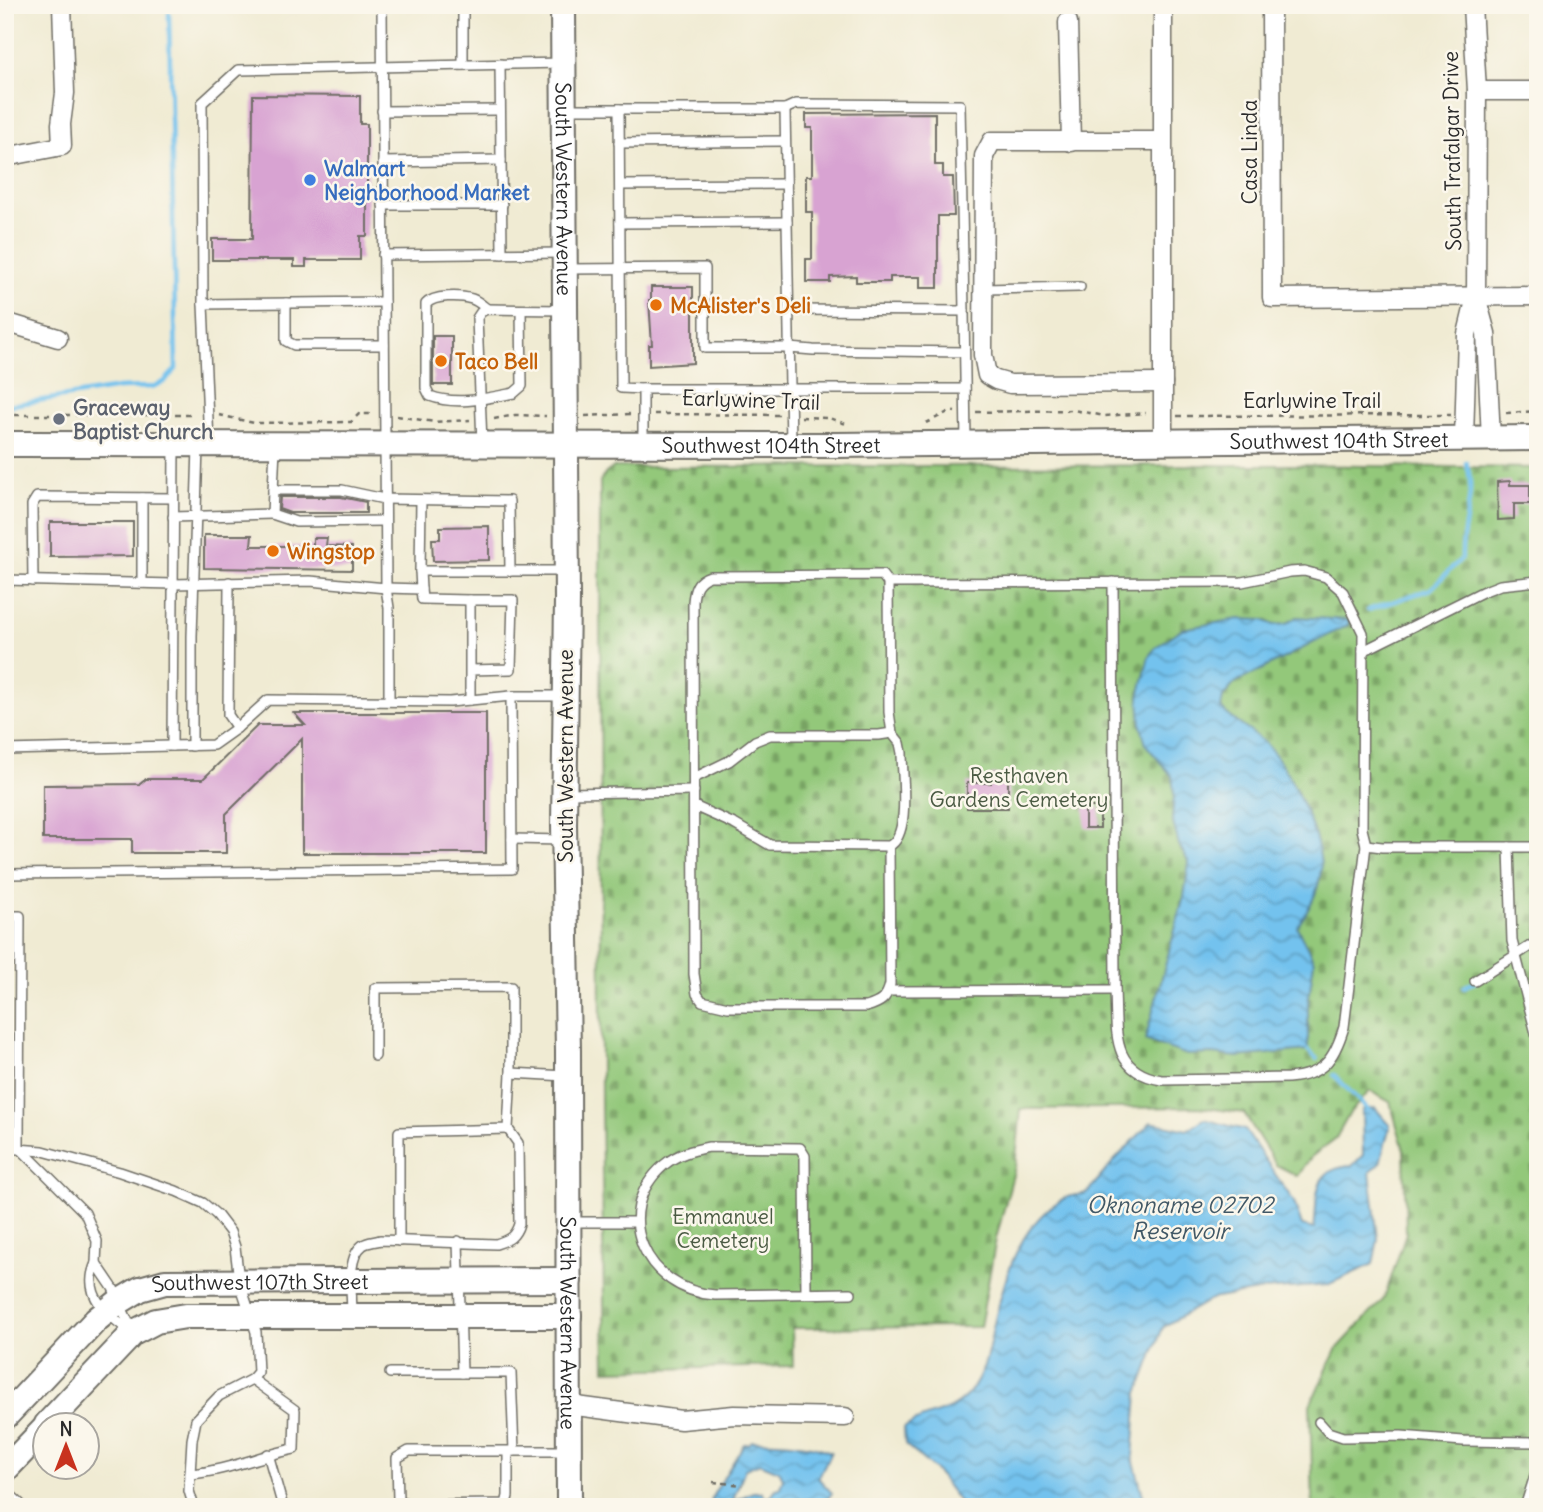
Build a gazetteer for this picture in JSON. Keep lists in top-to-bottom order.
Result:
{
  "streets": {
    "main road": ["South Western Avenue", "Southwest 104th Street", "Southwest 107th Street"],
    "street": ["South Trafalgar Drive", "Casa Linda"],
    "path": ["Earlywine Trail"]
  },
  "crossings": [
    ["South Trafalgar Drive", "Casa Linda"],
    ["South Trafalgar Drive", "Earlywine Trail"],
    ["South Trafalgar Drive", "Southwest 104th Street"],
    ["South Western Avenue", "Earlywine Trail"],
    ["South Western Avenue", "Southwest 104th Street"],
    ["South Western Avenue", "Southwest 107th Street"],
    ["Earlywine Trail", "Southwest 104th Street"]
  ],
  "water": ["Oknoname 02702 Reservoir"],
  "parks": ["Resthaven Gardens Cemetery", "Emmanuel Cemetery"],
  "places": [
    "Walmart Neighborhood Market",
    "McAlister's Deli",
    "Taco Bell",
    "Graceway Baptist Church",
    "Wingstop"
  ],
  "north": "top"
}
